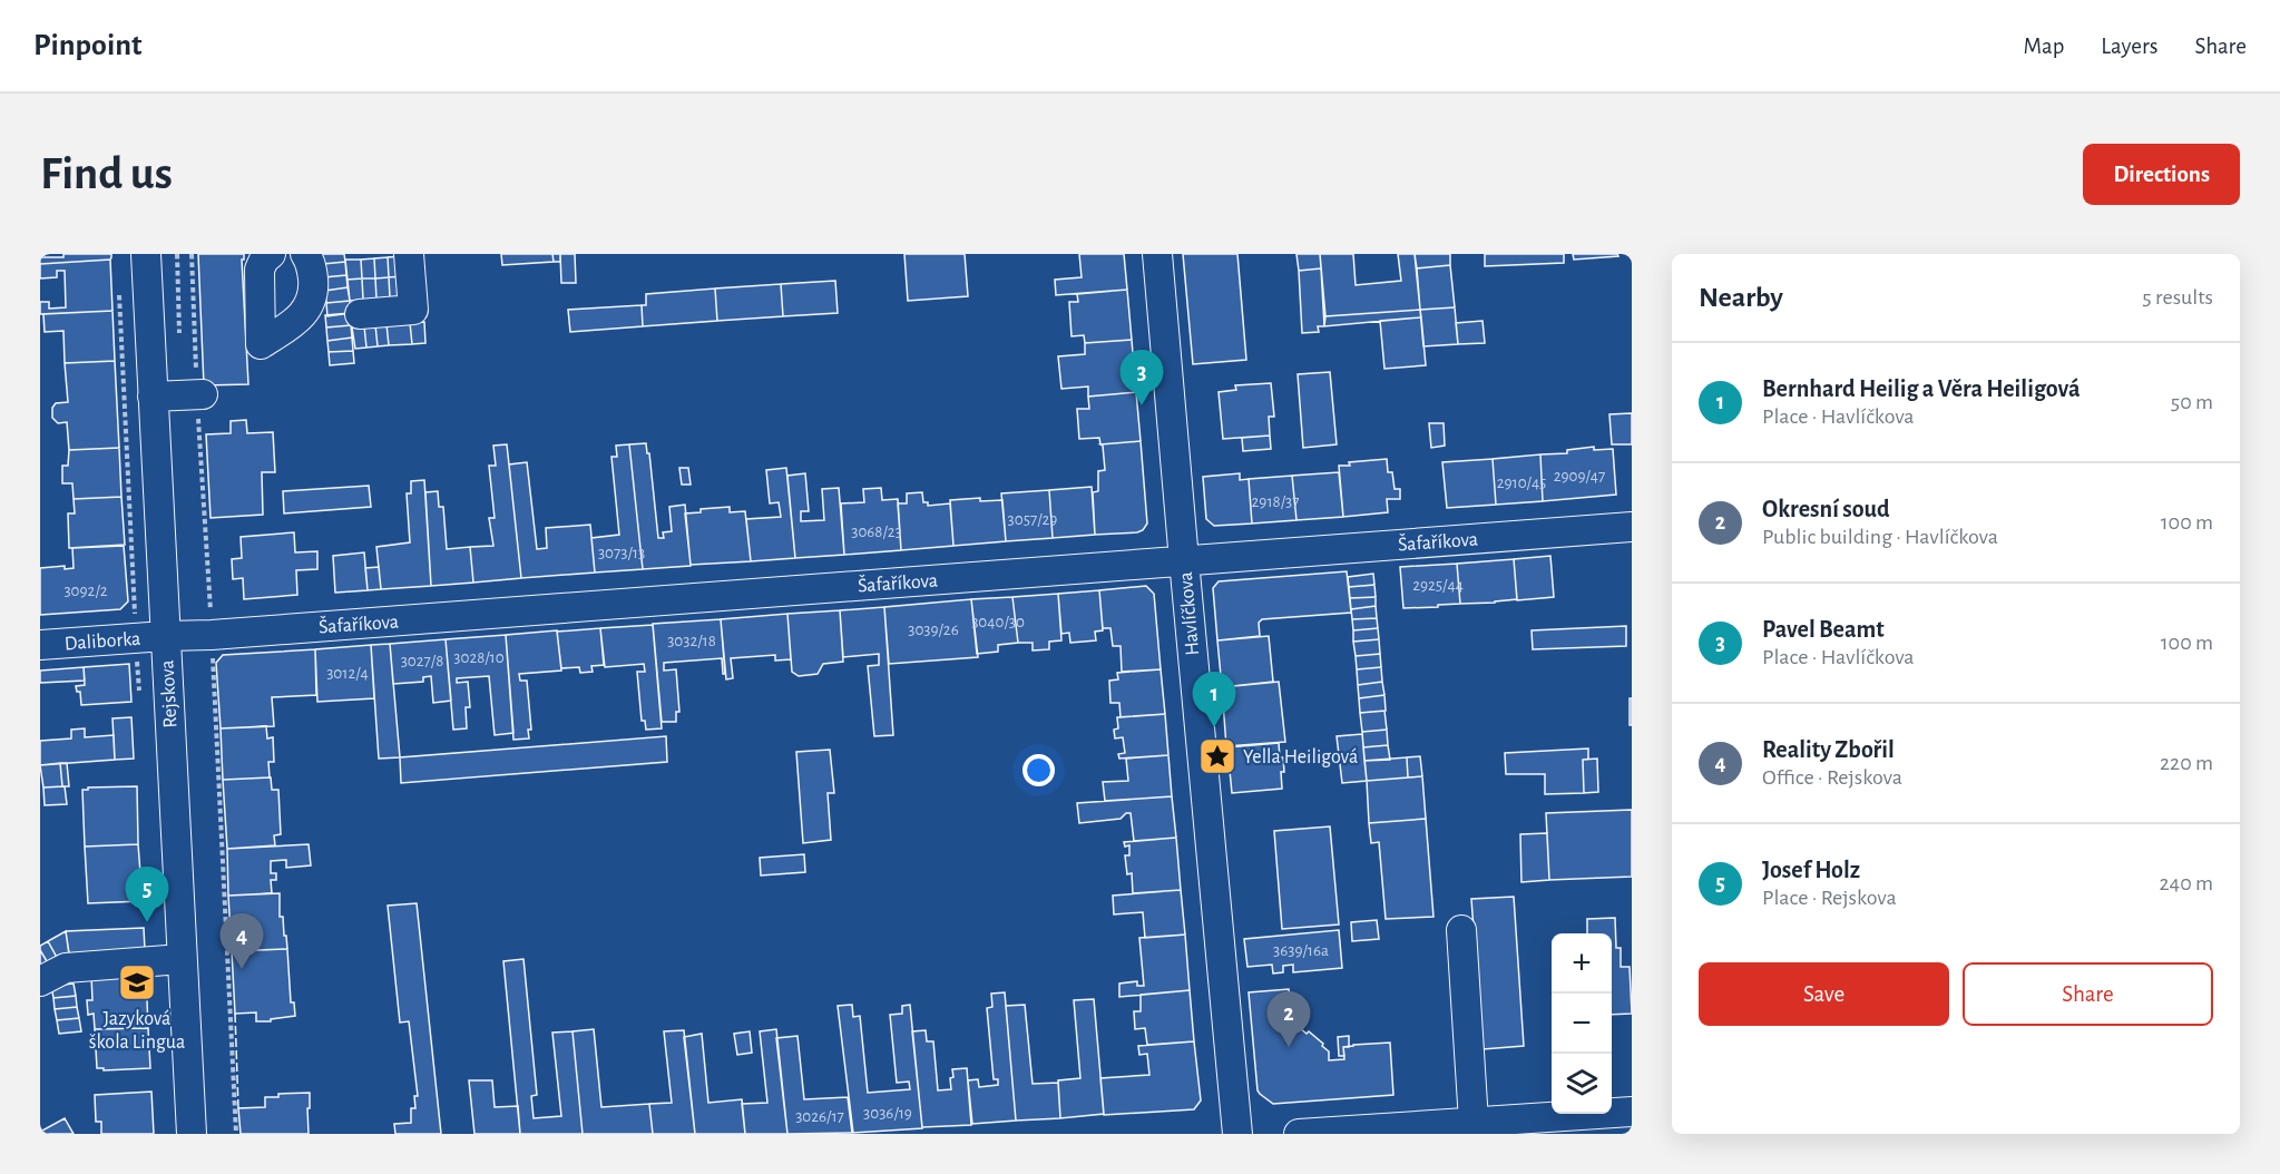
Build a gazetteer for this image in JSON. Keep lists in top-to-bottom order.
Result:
{
  "streets": {
    "street": [
      "Šafaříkova",
      "Havlíčkova",
      "Daliborka",
      "Rejskova"
    ]
  },
  "crossings": [
    ["Šafaříkova", "Havlíčkova"],
    ["Šafaříkova", "Daliborka"],
    ["Šafaříkova", "Rejskova"],
    ["Daliborka", "Rejskova"]
  ],
  "places": {
    "place": ["Yella Heiligová"],
    "school or university": ["Jazyková škola Lingua"]
  },
  "house_numbers": [
    "2909/47",
    "2910/45",
    "2918/37",
    "3057/29",
    "3068/23",
    "3073/13",
    "2925/44",
    "3092/2",
    "3040/30",
    "3039/26",
    "3032/18",
    "3028/10",
    "3027/8",
    "3012/4",
    "3639/16a",
    "3036/19",
    "3026/17"
  ],
  "page": {
    "header": "Pinpoint",
    "nav": ["Map", "Layers", "Share"],
    "buttons": [
      "Directions",
      ["Save", "Share"]
    ],
    "title": "Find us",
    "heading": ["Nearby", "5 results"],
    "list": [
      {
        "mark": "1",
        "name": "Bernhard Heilig a Věra Heiligová",
        "note": "Place · Havlíčkova",
        "value": "50 m"
      },
      {
        "mark": "2",
        "name": "Okresní soud",
        "note": "Public building · Havlíčkova",
        "value": "100 m"
      },
      {
        "mark": "3",
        "name": "Pavel Beamt",
        "note": "Place · Havlíčkova",
        "value": "100 m"
      },
      {
        "mark": "4",
        "name": "Reality Zbořil",
        "note": "Office · Rejskova",
        "value": "220 m"
      },
      {
        "mark": "5",
        "name": "Josef Holz",
        "note": "Place · Rejskova",
        "value": "240 m"
      }
    ],
    "pins": [
      "3",
      "1",
      "5",
      "4",
      "2"
    ],
    "map_buttons": ["+", "−"]
  }
}
